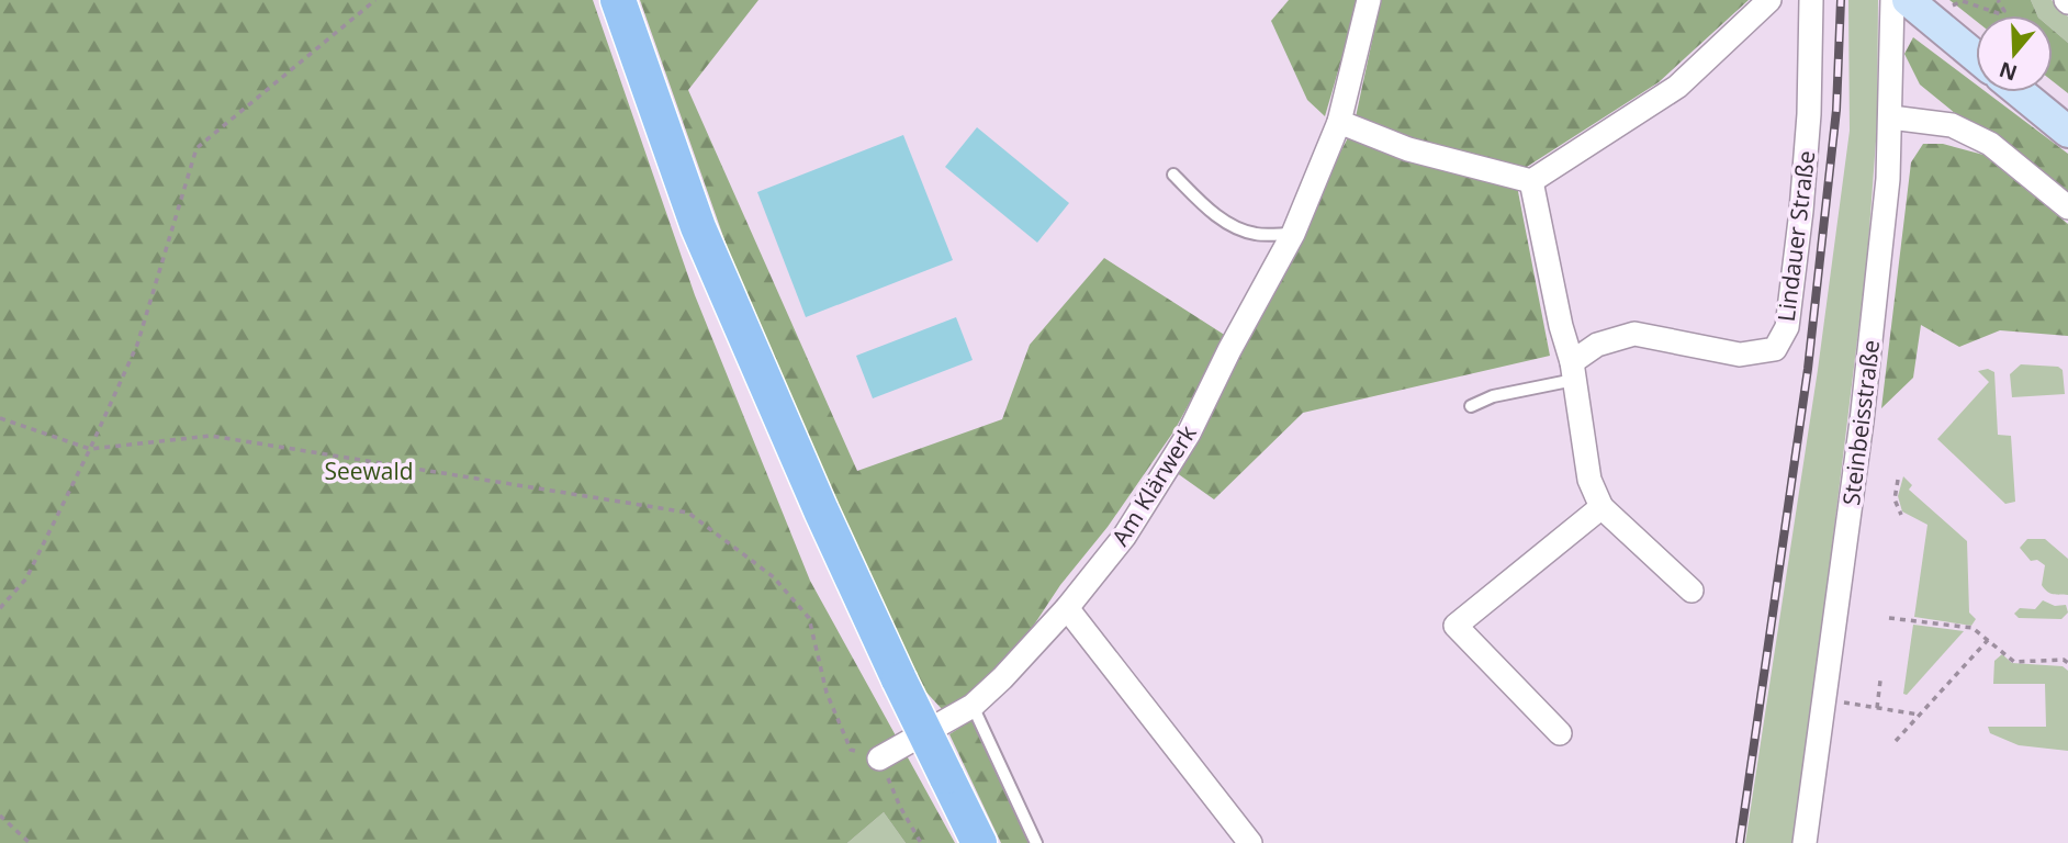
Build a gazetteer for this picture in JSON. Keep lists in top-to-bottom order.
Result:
{
  "streets": {
    "street": ["Lindauer Straße", "Steinbeisstraße", "Am Klärwerk"]
  },
  "parks": ["Seewald"],
  "north": "bottom"
}
